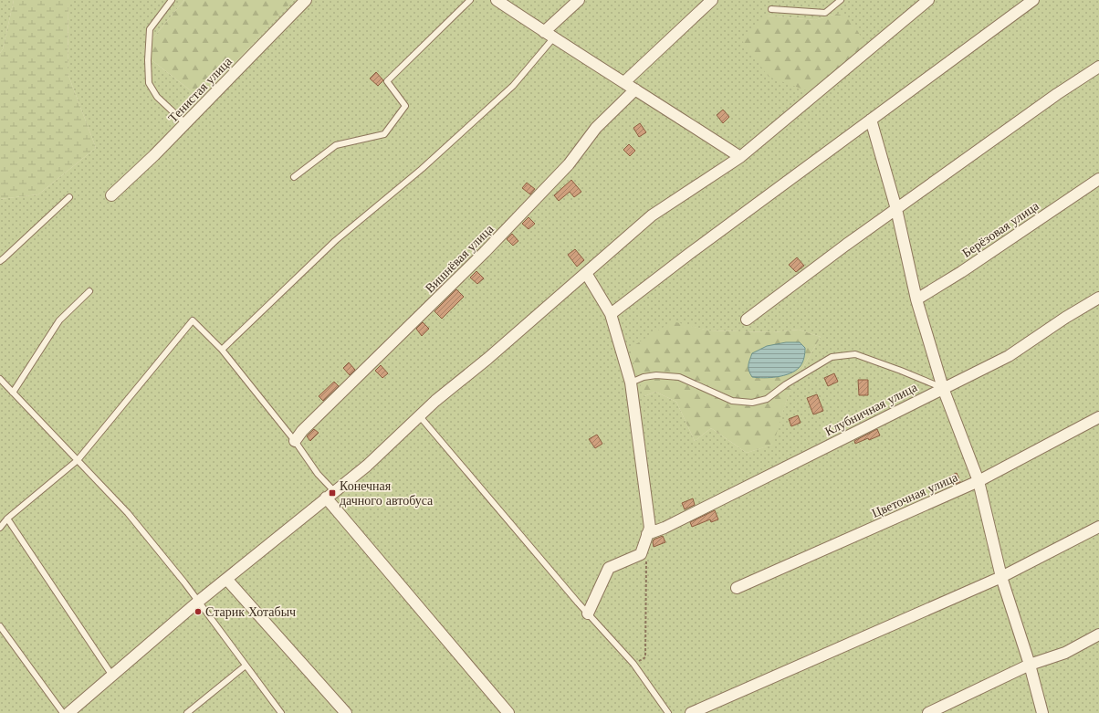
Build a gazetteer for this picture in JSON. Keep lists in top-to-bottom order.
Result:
{
  "streets": {
    "street": [
      "Тенистая улица",
      "Берёзовая улица",
      "Вишнёвая улица",
      "Клубничная улица",
      "Цветочная улица"
    ]
  },
  "places": {
    "transit": ["Конечная дачного автобуса"],
    "other": ["Старик Хотабыч"]
  }
}
